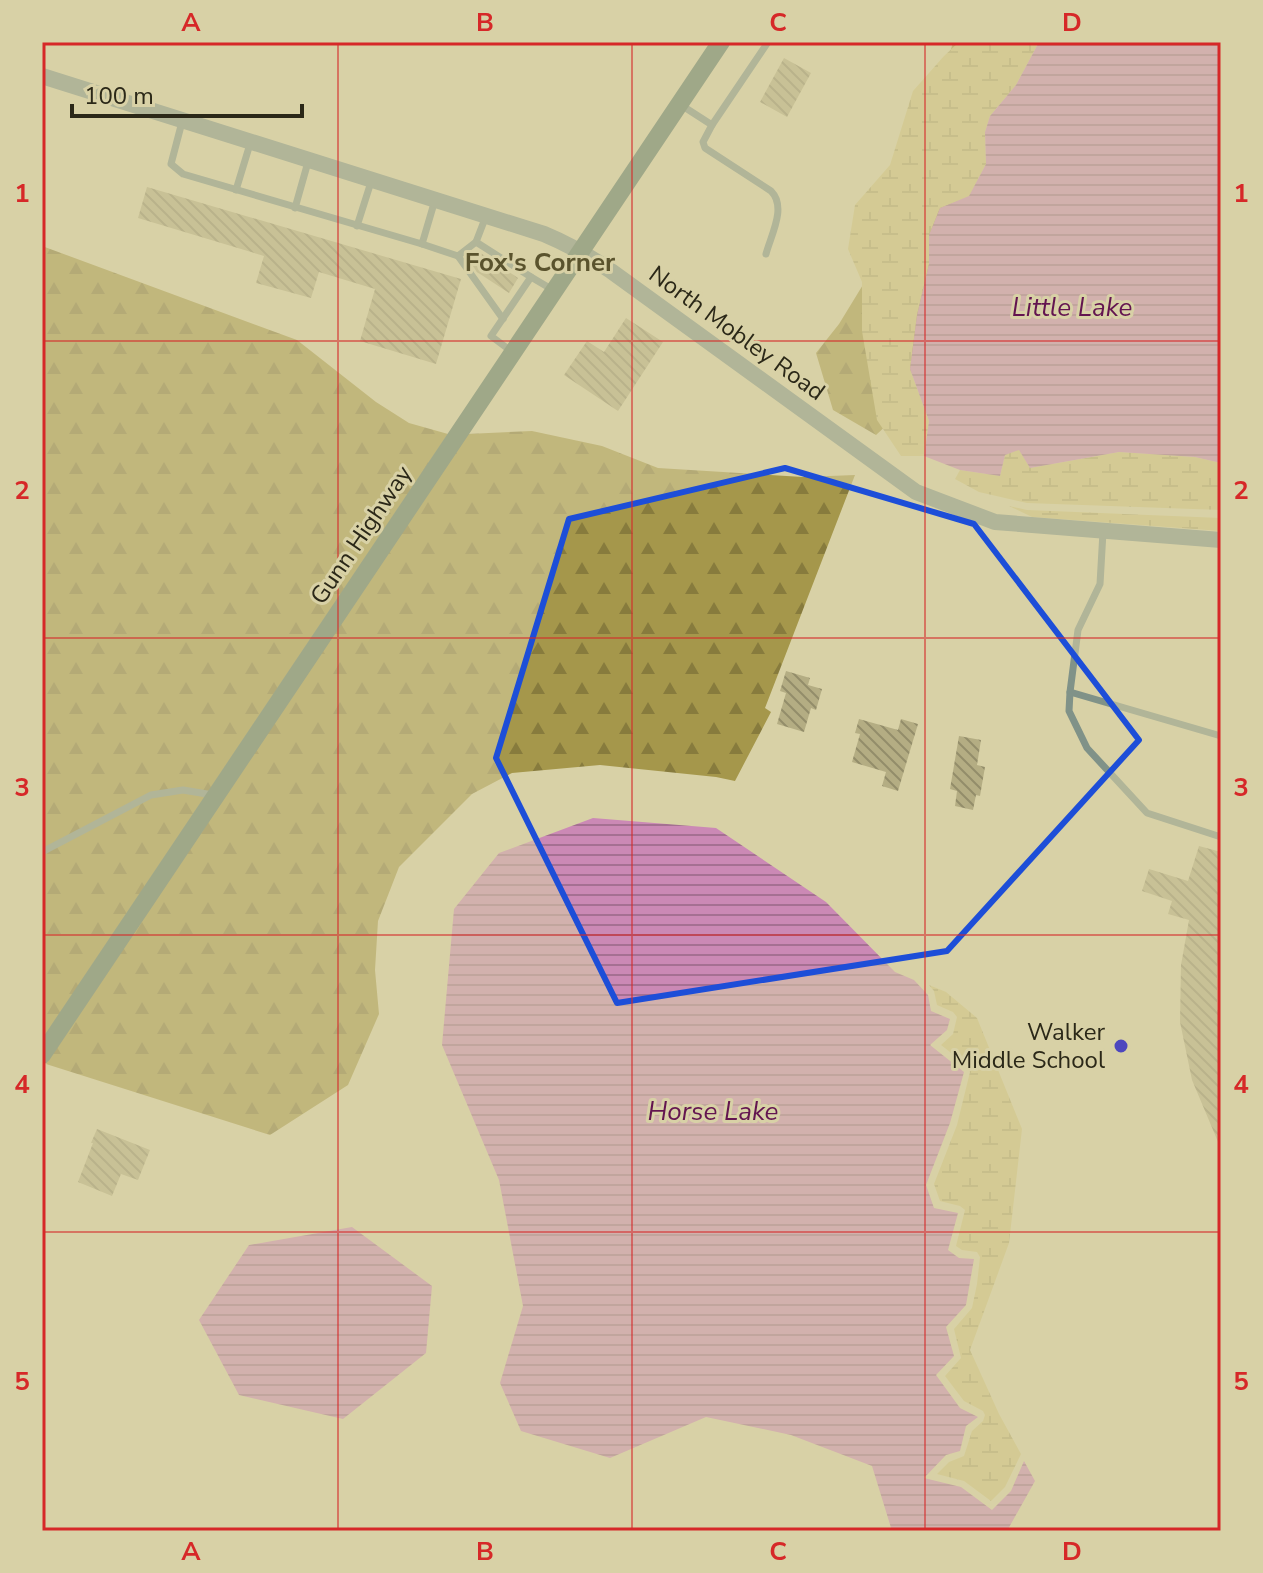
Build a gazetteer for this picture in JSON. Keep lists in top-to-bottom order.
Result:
{
  "streets": {
    "main road": ["Gunn Highway"],
    "street": ["North Mobley Road"]
  },
  "crossings": [
    ["North Mobley Road", "Gunn Highway"]
  ],
  "districts": ["Fox's Corner"],
  "water": ["Little Lake", "Horse Lake"],
  "places": ["Walker Middle School"],
  "scale_bar": "100 m",
  "grid": {
    "columns": [
      "A",
      "B",
      "C",
      "D"
    ],
    "rows": [
      "1",
      "2",
      "3",
      "4",
      "5"
    ]
  }
}
